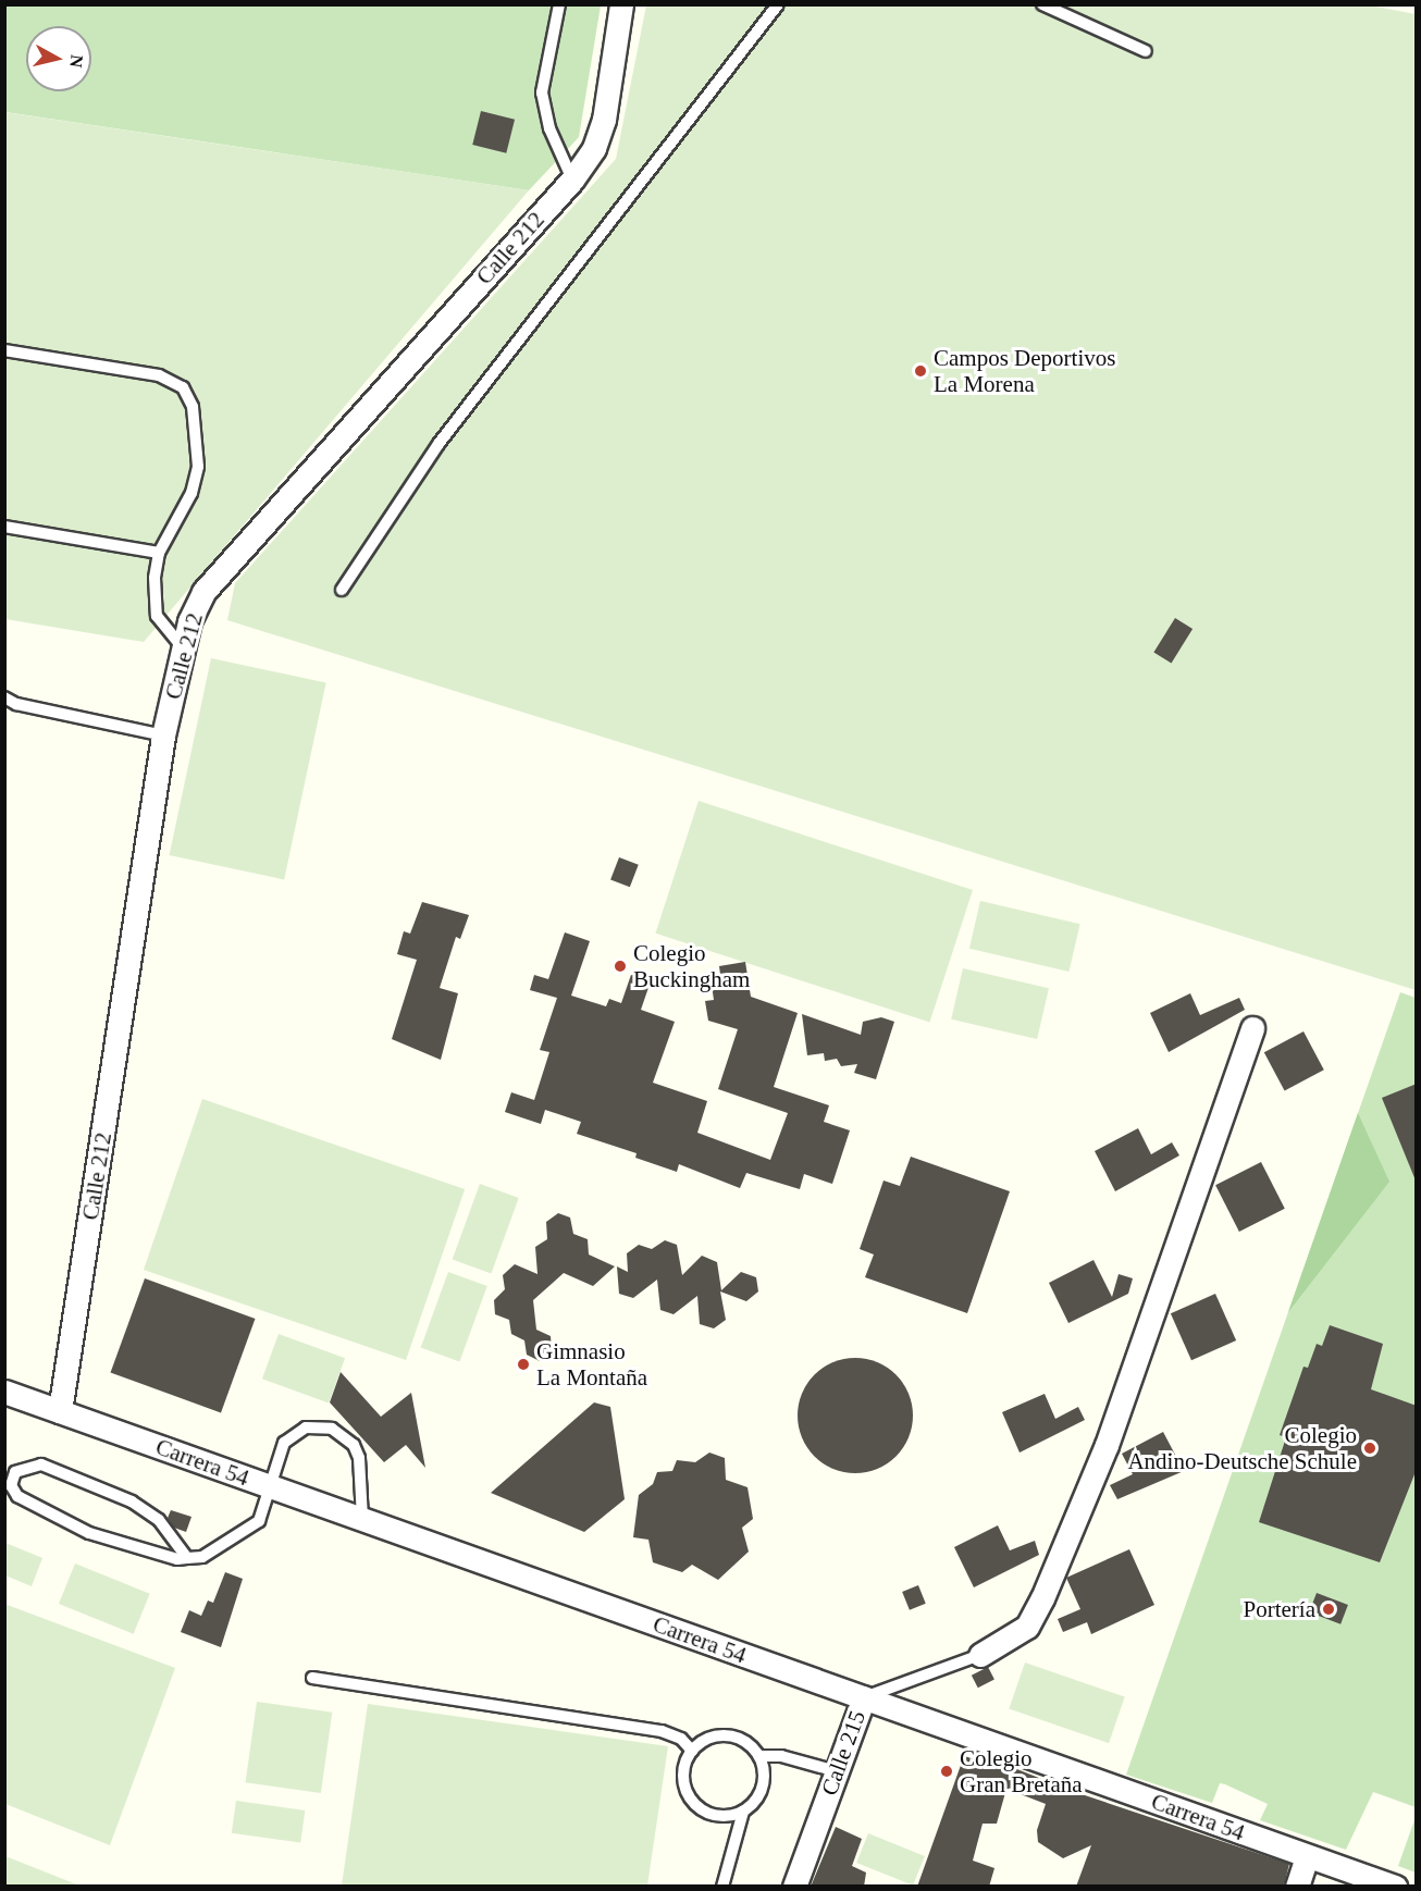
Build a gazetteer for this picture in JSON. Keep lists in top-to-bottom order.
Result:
{
  "streets": {
    "street": ["Calle 212", "Carrera 54", "Calle 215"]
  },
  "crossings": [
    ["Calle 212", "Carrera 54"],
    ["Carrera 54", "Calle 215"]
  ],
  "places": [
    "Campos Deportivos La Morena",
    "Colegio Buckingham",
    "Gimnasio La Montaña",
    "Colegio Andino-Deutsche Schule",
    "Portería",
    "Colegio Gran Bretaña"
  ],
  "north": "right"
}
